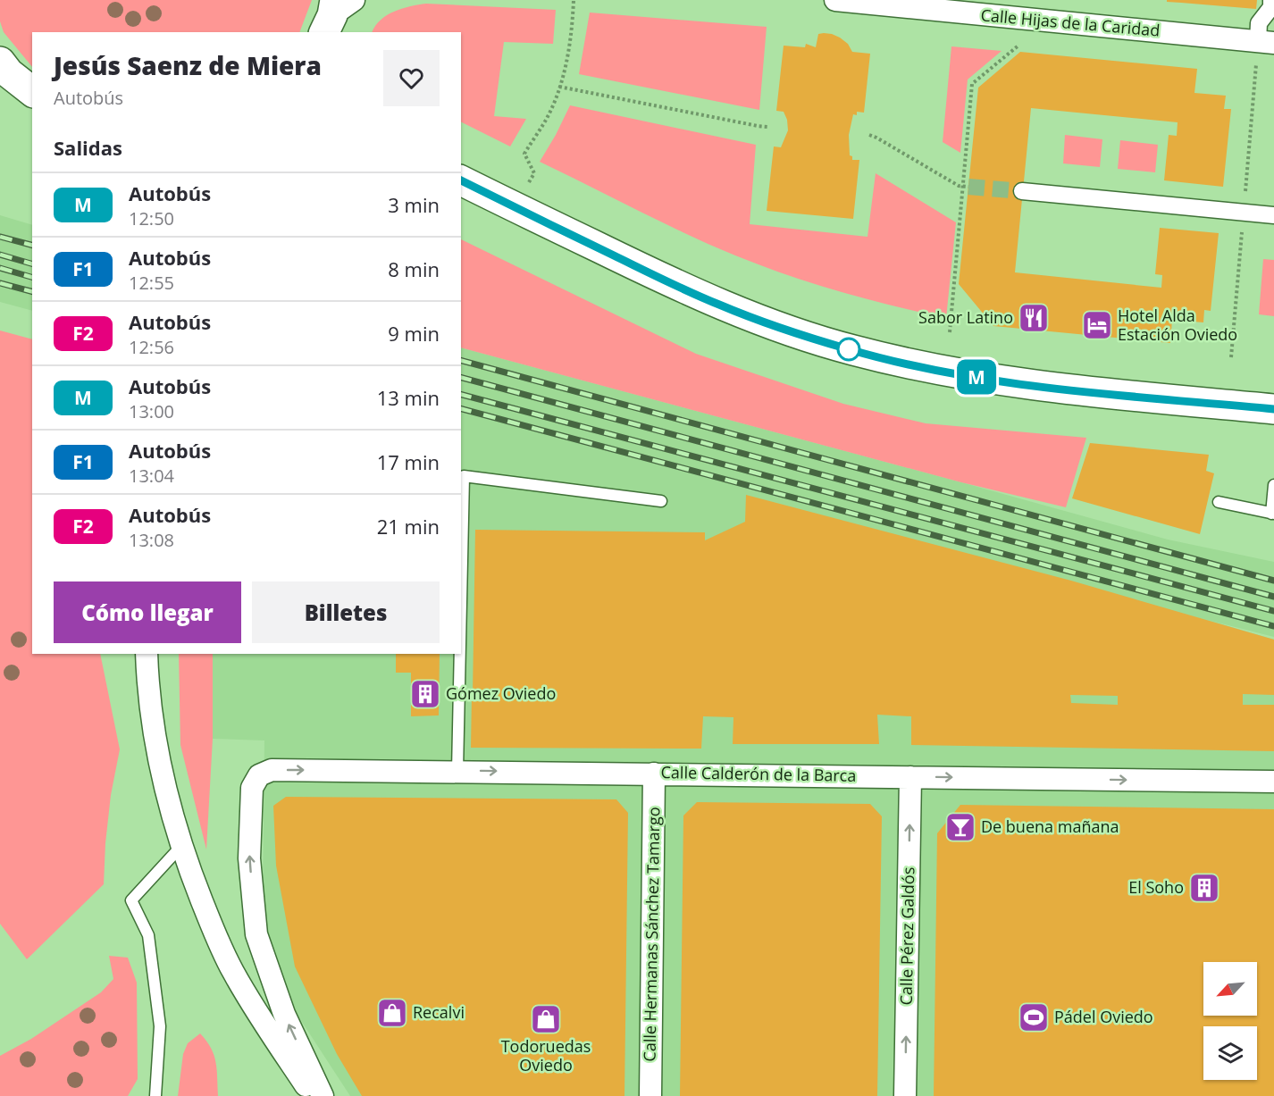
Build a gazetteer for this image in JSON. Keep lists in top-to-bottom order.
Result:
{
  "streets": {
    "street": [
      "Calle Hijas de la Caridad",
      "Calle Calderón de la Barca",
      "Calle Hermanas Sánchez Tamargo",
      "Calle Pérez Galdós"
    ]
  },
  "crossings": [
    ["Calle Calderón de la Barca", "Calle Hermanas Sánchez Tamargo"],
    ["Calle Calderón de la Barca", "Calle Pérez Galdós"]
  ],
  "one_way": ["Calle Pérez Galdós"],
  "places": {
    "restaurant": ["Sabor Latino"],
    "hotel": ["Hotel Alda Estación Oviedo"],
    "building": ["Gómez Oviedo", "El Soho"],
    "bar": ["De buena mañana"],
    "shop": ["Recalvi", "Todoruedas Oviedo"],
    "sports": ["Pádel Oviedo"]
  },
  "lines": ["bus line M"],
  "north": "bottom left",
  "page": {
    "on_map": "M",
    "heading": [
      ["Jesús Saenz de Miera", "Autobús"],
      "Salidas"
    ],
    "list": [
      {
        "mark": "M",
        "name": "Autobús",
        "note": "12:50",
        "value": "3 min"
      },
      {
        "mark": "F1",
        "name": "Autobús",
        "note": "12:55",
        "value": "8 min"
      },
      {
        "mark": "F2",
        "name": "Autobús",
        "note": "12:56",
        "value": "9 min"
      },
      {
        "mark": "M",
        "name": "Autobús",
        "note": "13:00",
        "value": "13 min"
      },
      {
        "mark": "F1",
        "name": "Autobús",
        "note": "13:04",
        "value": "17 min"
      },
      {
        "mark": "F2",
        "name": "Autobús",
        "note": "13:08",
        "value": "21 min"
      }
    ],
    "buttons": ["Cómo llegar", "Billetes"]
  }
}
